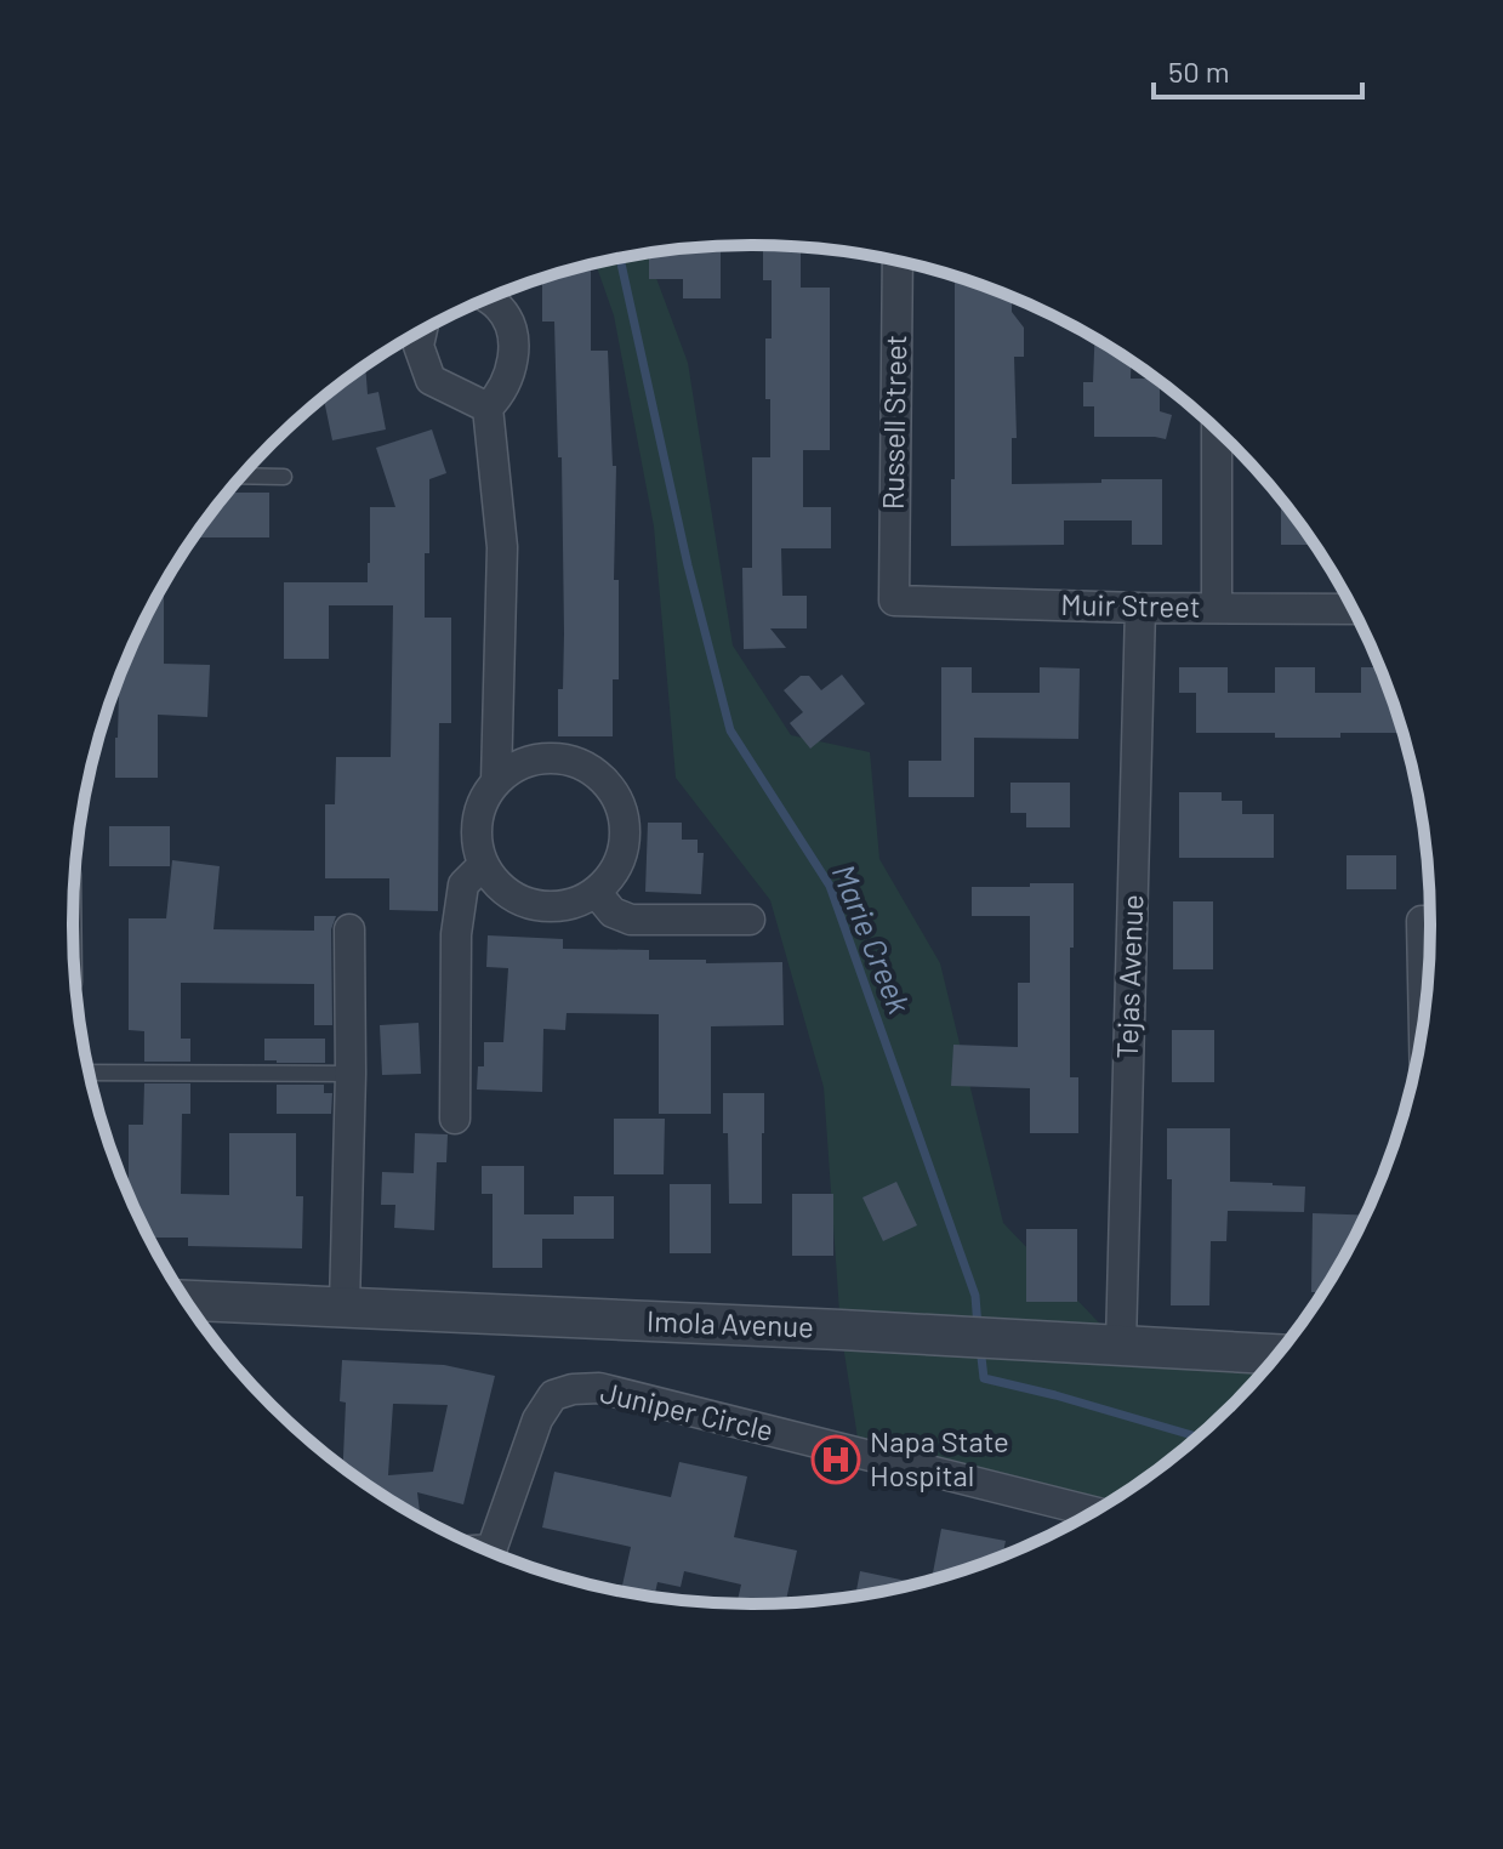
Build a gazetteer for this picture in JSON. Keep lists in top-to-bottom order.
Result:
{
  "streets": {
    "street": [
      "Russell Street",
      "Muir Street",
      "Tejas Avenue",
      "Imola Avenue",
      "Juniper Circle"
    ]
  },
  "crossings": [
    ["Russell Street", "Muir Street"],
    ["Muir Street", "Tejas Avenue"],
    ["Tejas Avenue", "Imola Avenue"]
  ],
  "water": ["Marie Creek"],
  "places": {
    "hospital": ["Napa State Hospital"]
  },
  "scale_bar": "50 m"
}
